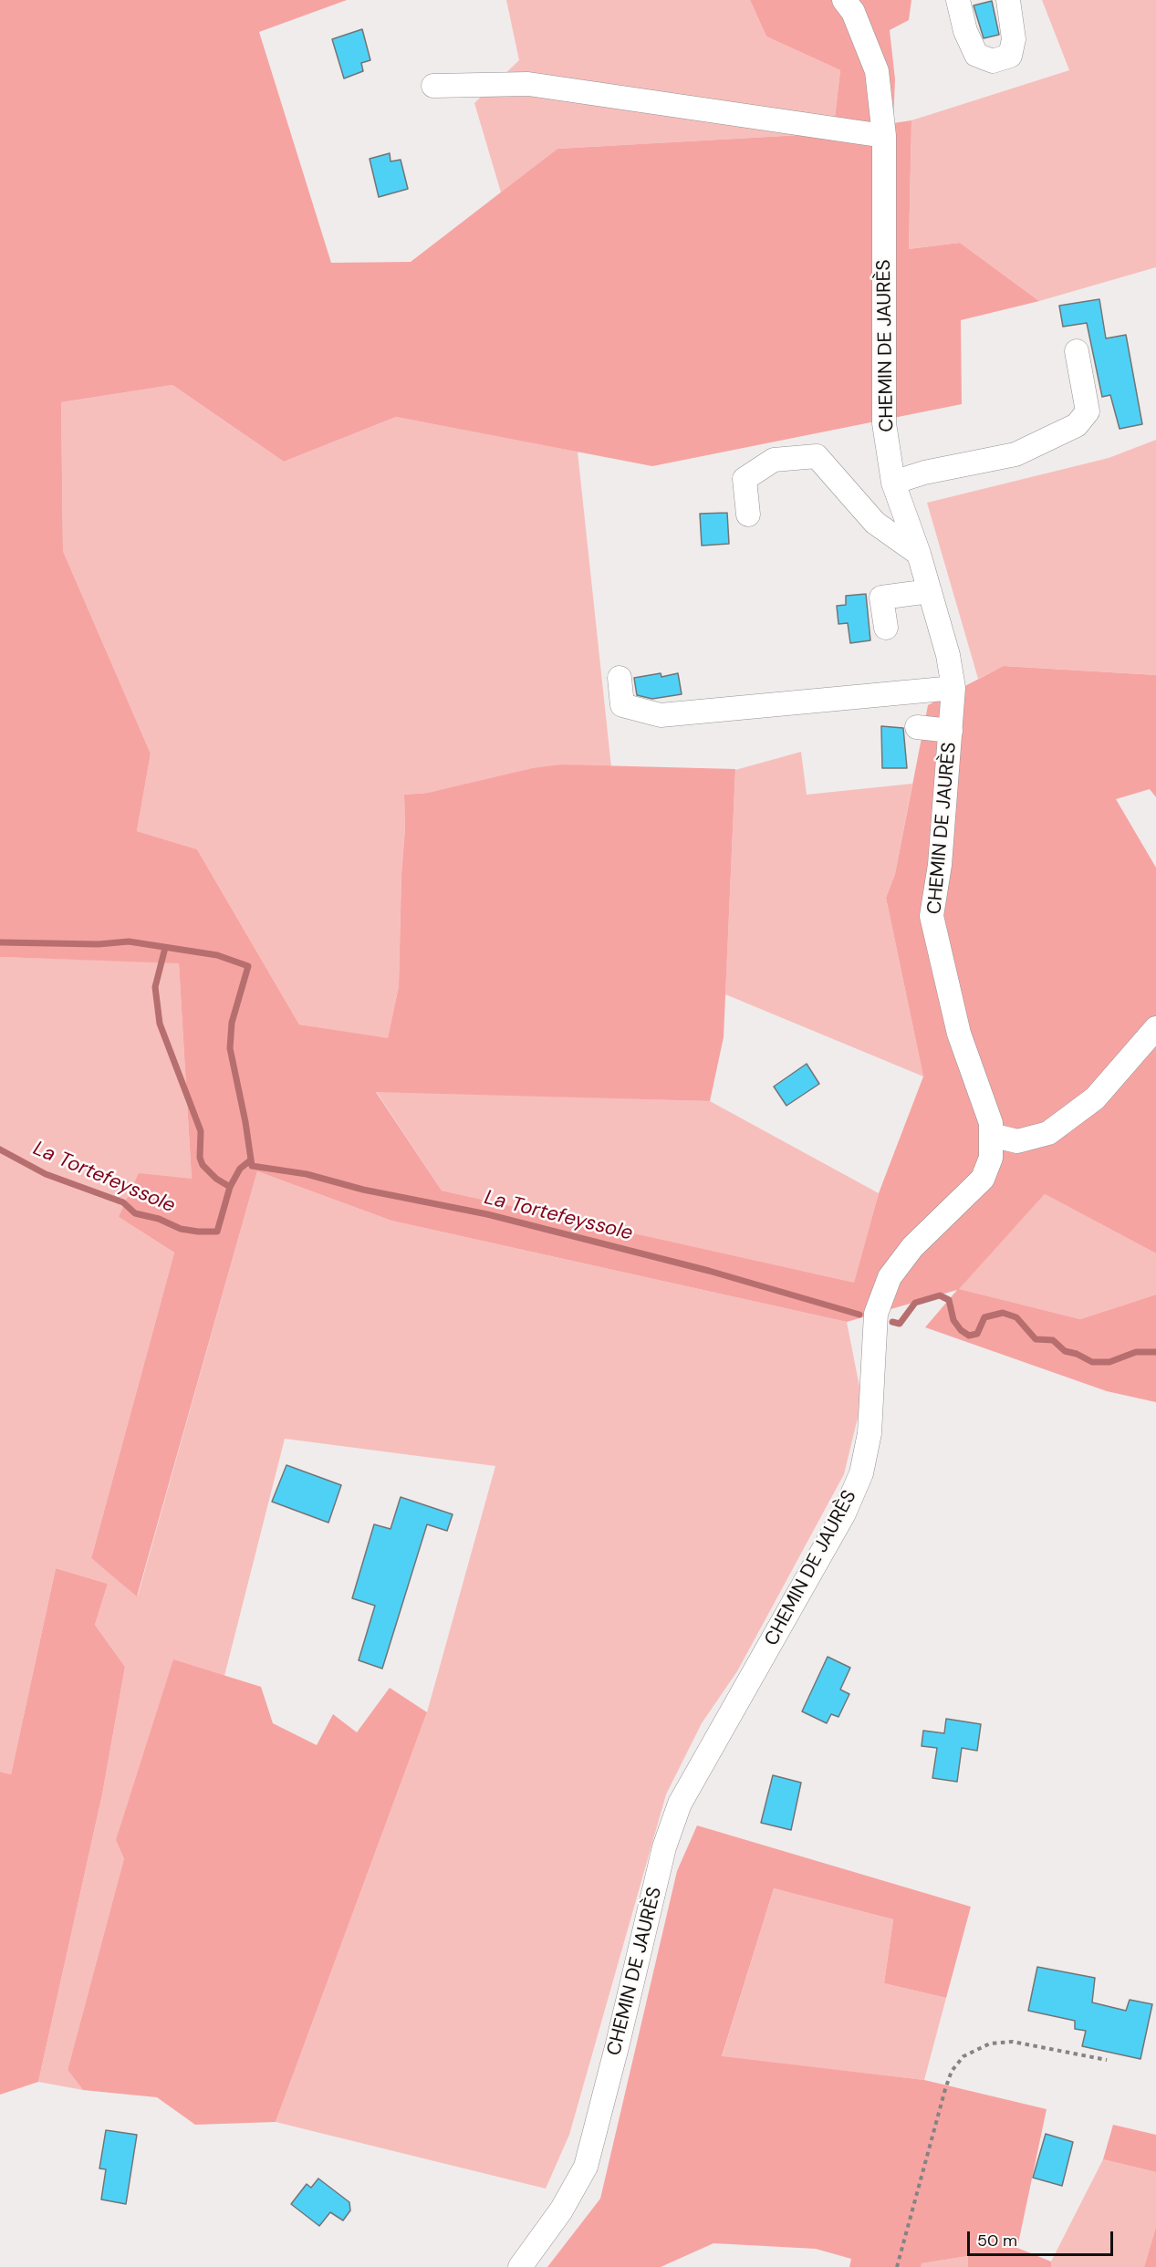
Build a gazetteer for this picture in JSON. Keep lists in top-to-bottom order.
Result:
{
  "streets": {
    "street": ["CHEMIN DE JAURÈS"]
  },
  "water": ["La Tortefeyssole"],
  "scale_bar": "50 m"
}
